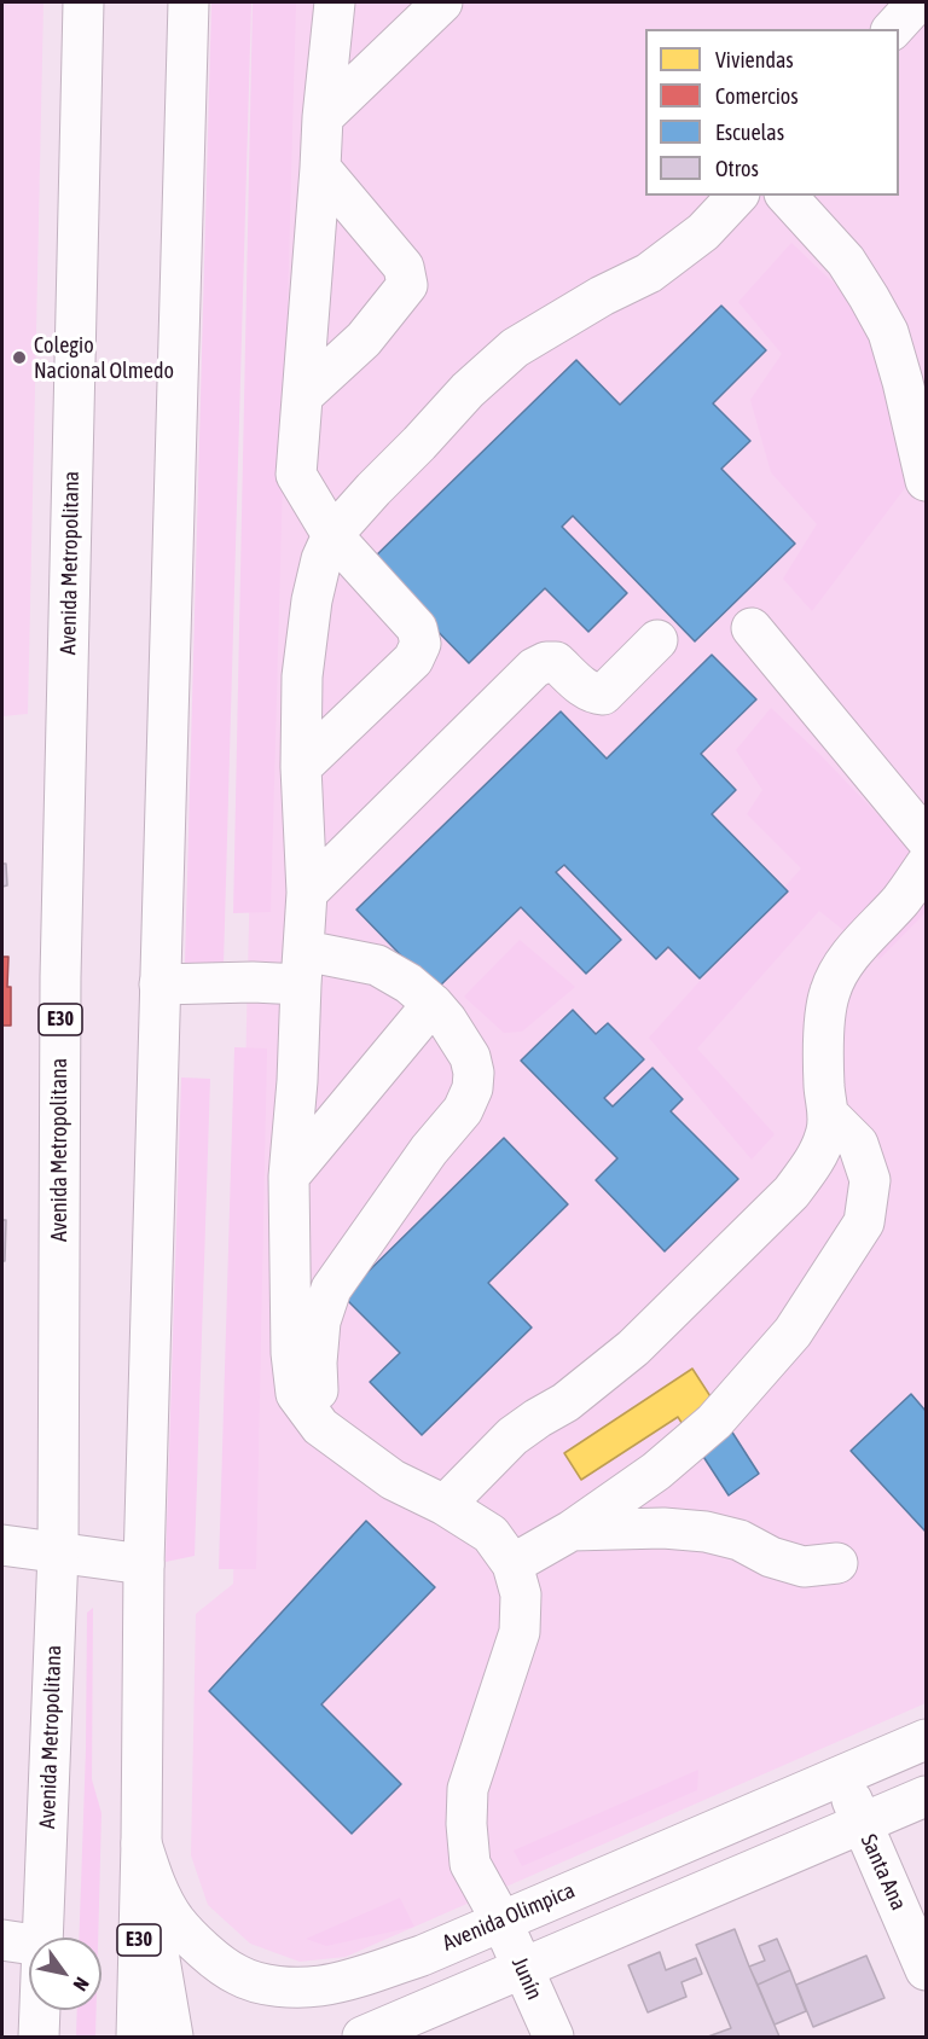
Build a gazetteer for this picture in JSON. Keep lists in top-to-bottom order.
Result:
{
  "streets": {
    "main road": [
      "Avenida Metropolitana",
      "E30",
      "Santa Ana",
      "Avenida Olimpica",
      "Junín"
    ]
  },
  "crossings": [
    ["E30", "Avenida Olimpica"],
    ["Santa Ana", "Avenida Olimpica"],
    ["Avenida Olimpica", "Junín"]
  ],
  "places": ["Colegio Nacional Olmedo"],
  "legend": [
    "Viviendas",
    "Comercios",
    "Escuelas",
    "Otros"
  ],
  "north": "bottom right"
}
